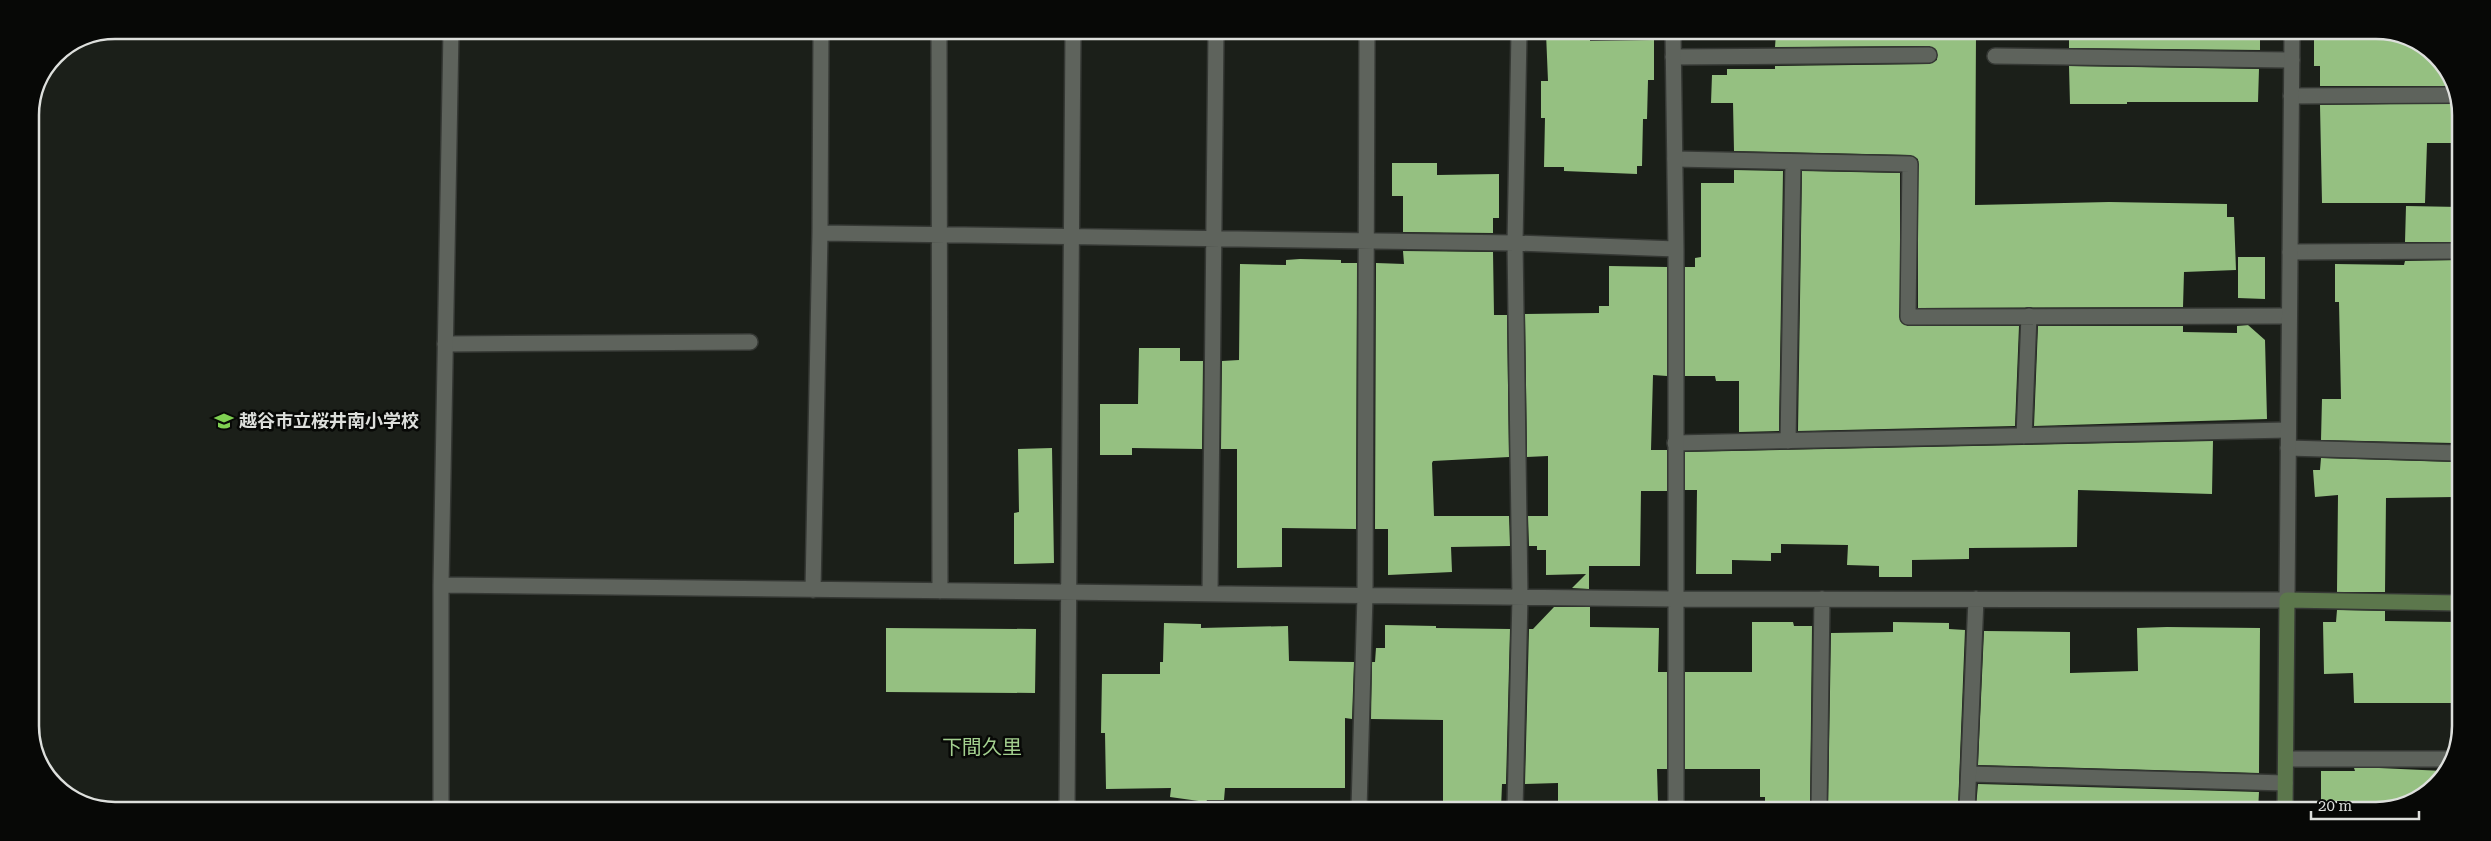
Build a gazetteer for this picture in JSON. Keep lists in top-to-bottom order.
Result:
{
  "districts": ["下間久里"],
  "places": {
    "school or university": ["越谷市立桜井南小学校"]
  },
  "scale_bar": "20 m"
}
